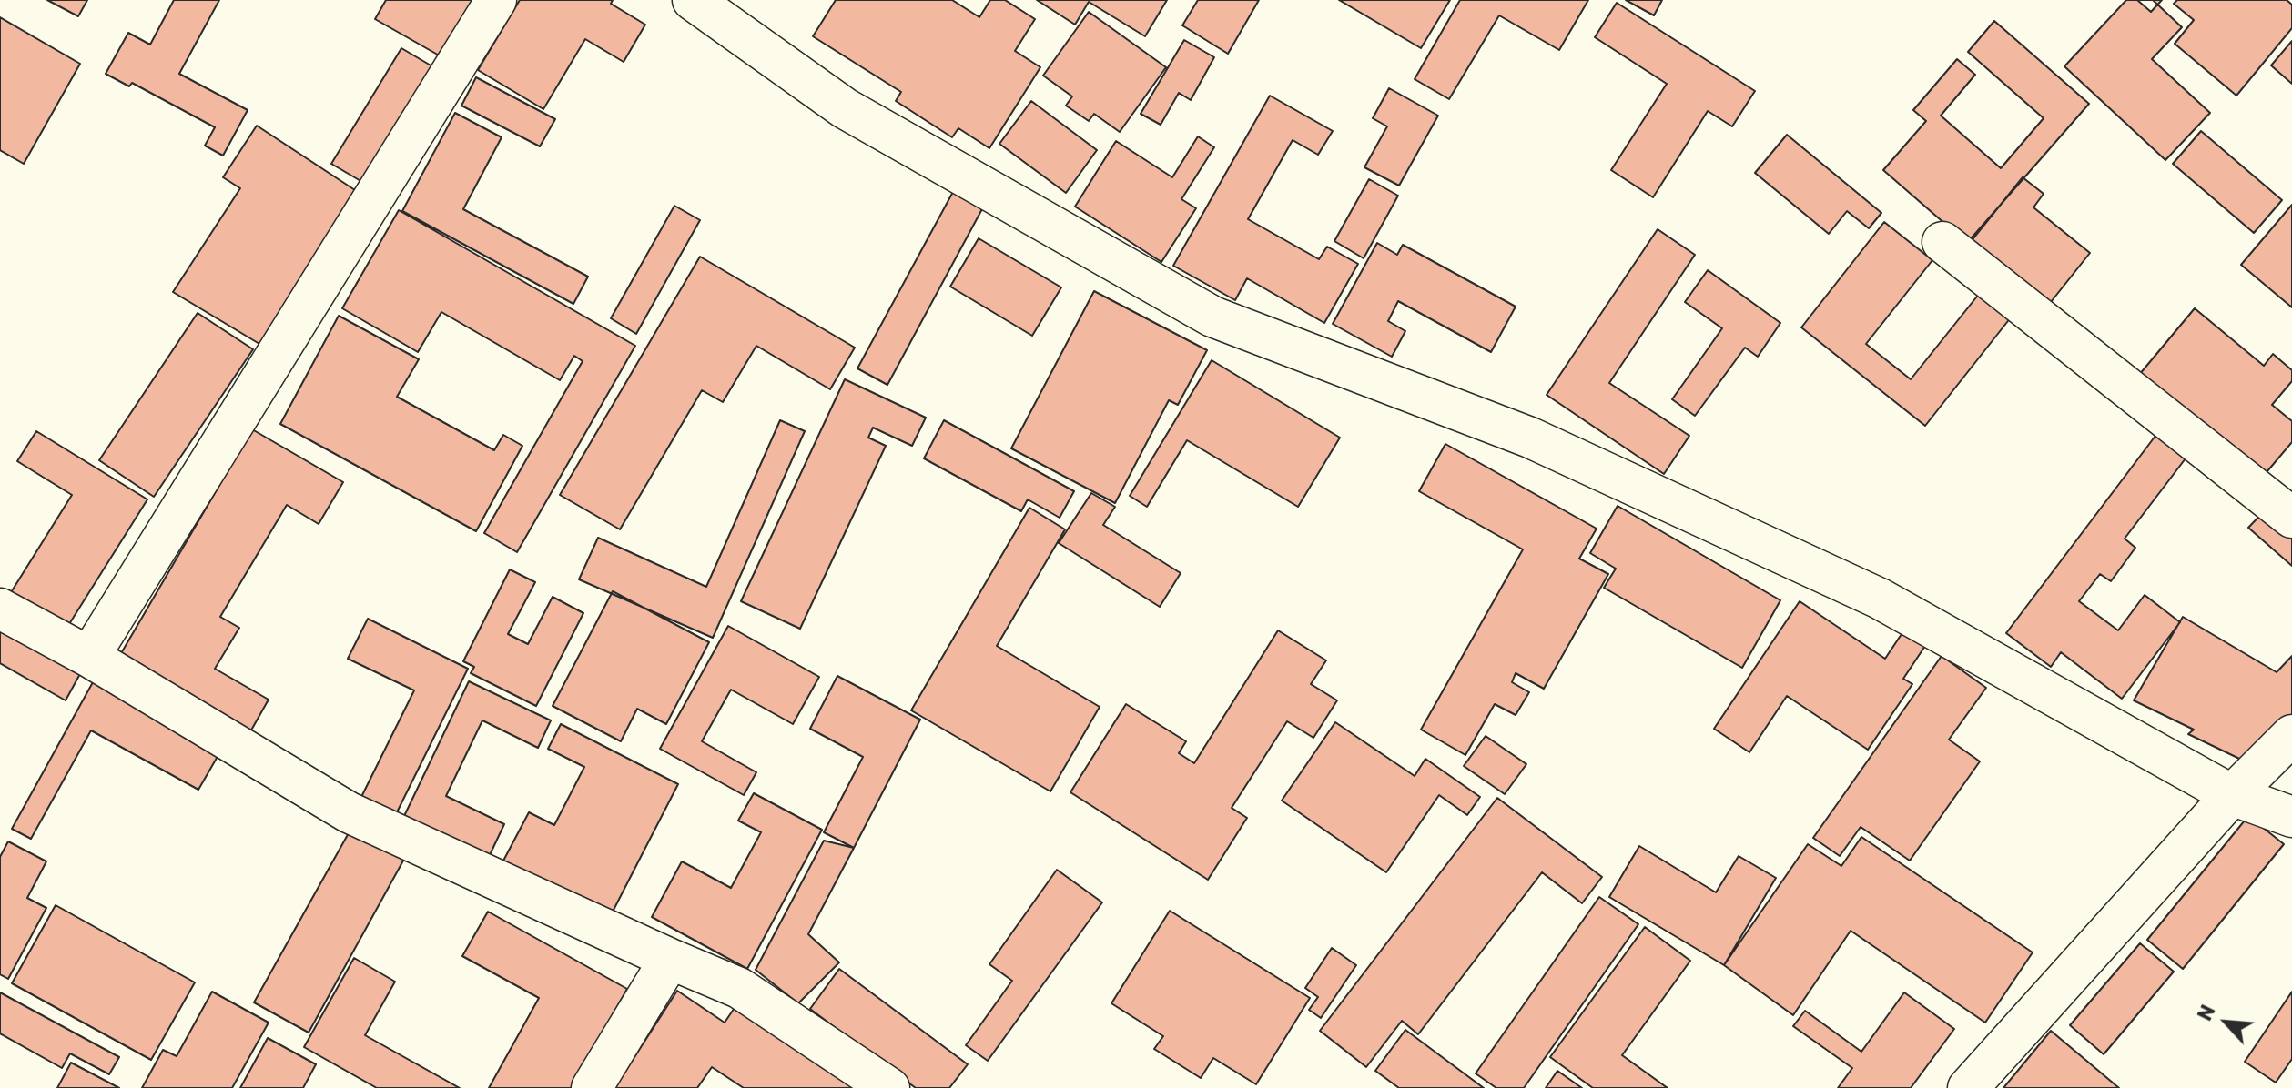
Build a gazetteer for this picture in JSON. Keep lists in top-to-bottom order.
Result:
{
  "north": "top left"
}
